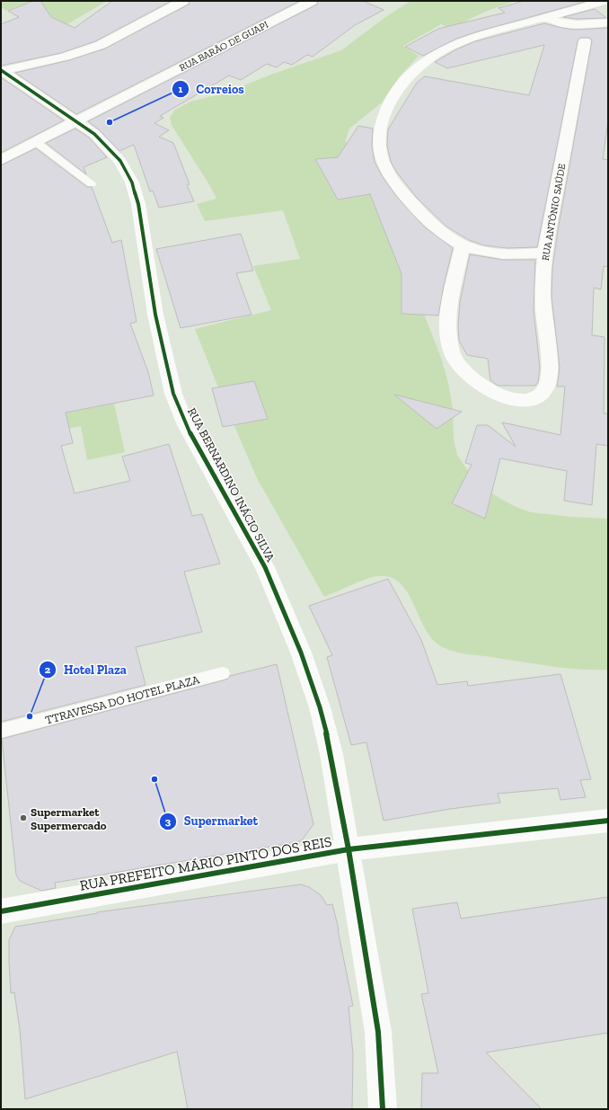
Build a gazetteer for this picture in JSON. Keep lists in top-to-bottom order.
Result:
{
  "streets": {
    "street": [
      "RUA BARÃO DE GUAPI",
      "RUA ANTÔNIO SAÚDE",
      "RUA BERNARDINO INÁCIO SILVA",
      "RUA PREFEITO MÁRIO PINTO DOS REIS"
    ],
    "lane": ["TTRAVESSA DO HOTEL PLAZA"]
  },
  "crossings": [
    ["RUA BARÃO DE GUAPI", "RUA BERNARDINO INÁCIO SILVA"],
    ["RUA BERNARDINO INÁCIO SILVA", "RUA PREFEITO MÁRIO PINTO DOS REIS"]
  ],
  "places": [
    "Correios",
    "Hotel Plaza",
    "Supermarket",
    "Supermarket Supermercado"
  ]
}
